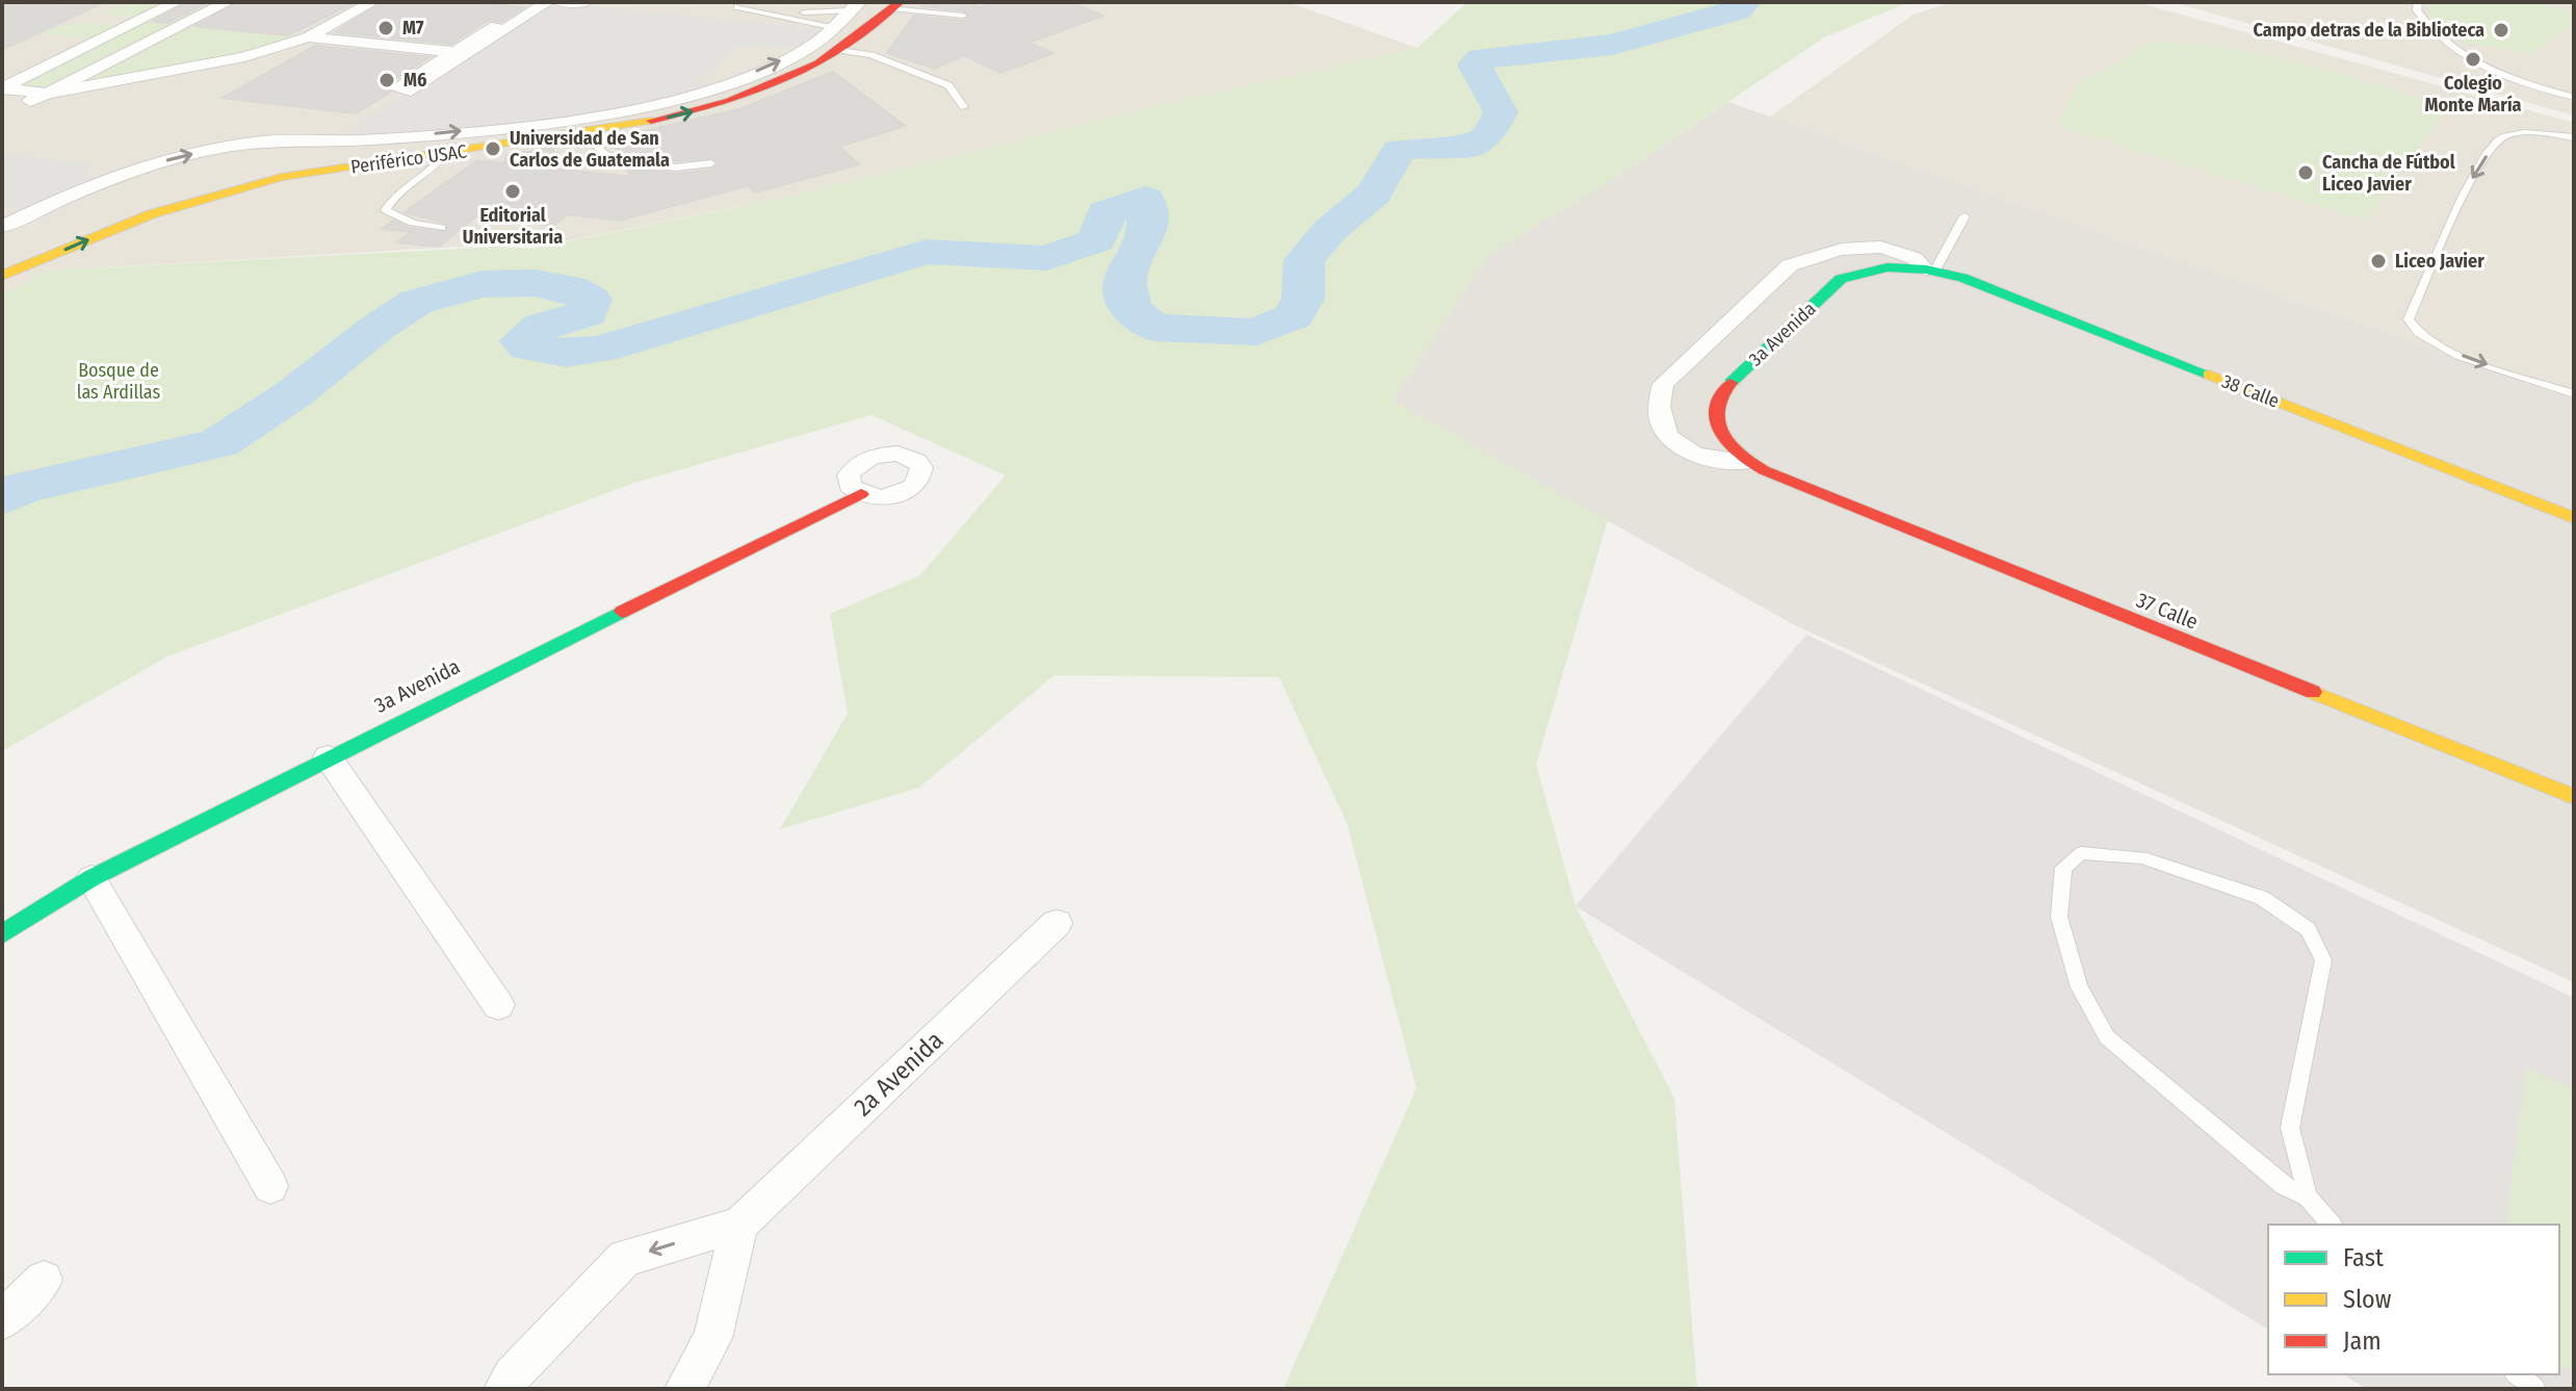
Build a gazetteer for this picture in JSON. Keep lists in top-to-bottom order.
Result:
{
  "streets": {
    "street": [
      "Periférico USAC",
      "3a Avenida",
      "38 Calle",
      "37 Calle",
      "2a Avenida"
    ]
  },
  "crossings": [
    ["3a Avenida", "38 Calle"],
    ["3a Avenida", "37 Calle"]
  ],
  "one_way": ["2a Avenida"],
  "parks": ["Bosque de las Ardillas"],
  "places": [
    "M7",
    "Campo detras de la Biblioteca",
    "Colegio Monte María",
    "M6",
    "Universidad de San Carlos de Guatemala",
    "Cancha de Fútbol Liceo Javier",
    "Editorial Universitaria",
    "Liceo Javier"
  ],
  "legend": ["Fast", "Slow", "Jam"]
}
